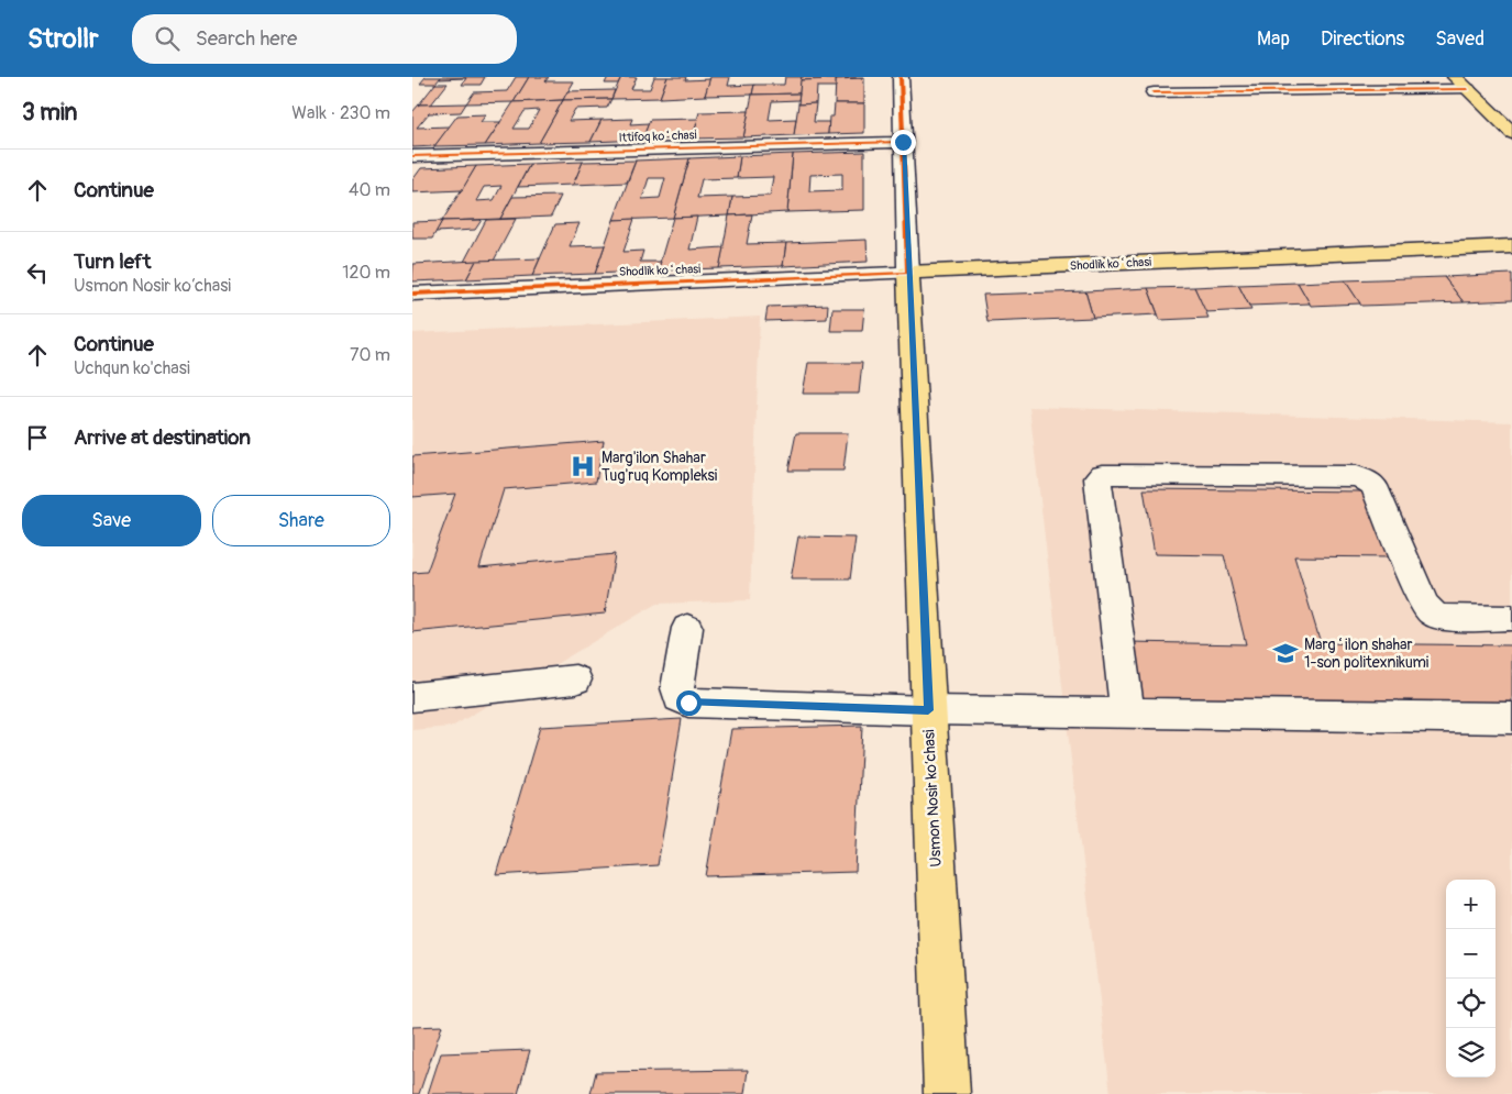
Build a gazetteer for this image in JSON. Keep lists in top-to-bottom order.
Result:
{
  "streets": {
    "main road": ["Shodlik koʻchasi", "Usmon Nosir ko‘chasi"],
    "street": ["Ittifoq koʻchasi"]
  },
  "crossings": [
    ["Shodlik koʻchasi", "Usmon Nosir ko‘chasi"]
  ],
  "places": {
    "hospital": ["Marg'ilon Shahar Tug'ruq Kompleksi"],
    "school or university": ["Margʻilon shahar 1-son politexnikumi"]
  },
  "page": {
    "header": "Strollr",
    "search": "Search here",
    "nav": ["Map", "Directions", "Saved"],
    "heading": ["3 min", "Walk · 230 m"],
    "list": [
      ["Continue", "40 m"],
      ["Turn left", "Usmon Nosir ko‘chasi", "120 m"],
      ["Continue", "Uchqun ko'chasi", "70 m"],
      "Arrive at destination"
    ],
    "buttons": ["Save", "Share"],
    "map_buttons": ["+", "−"]
  }
}
